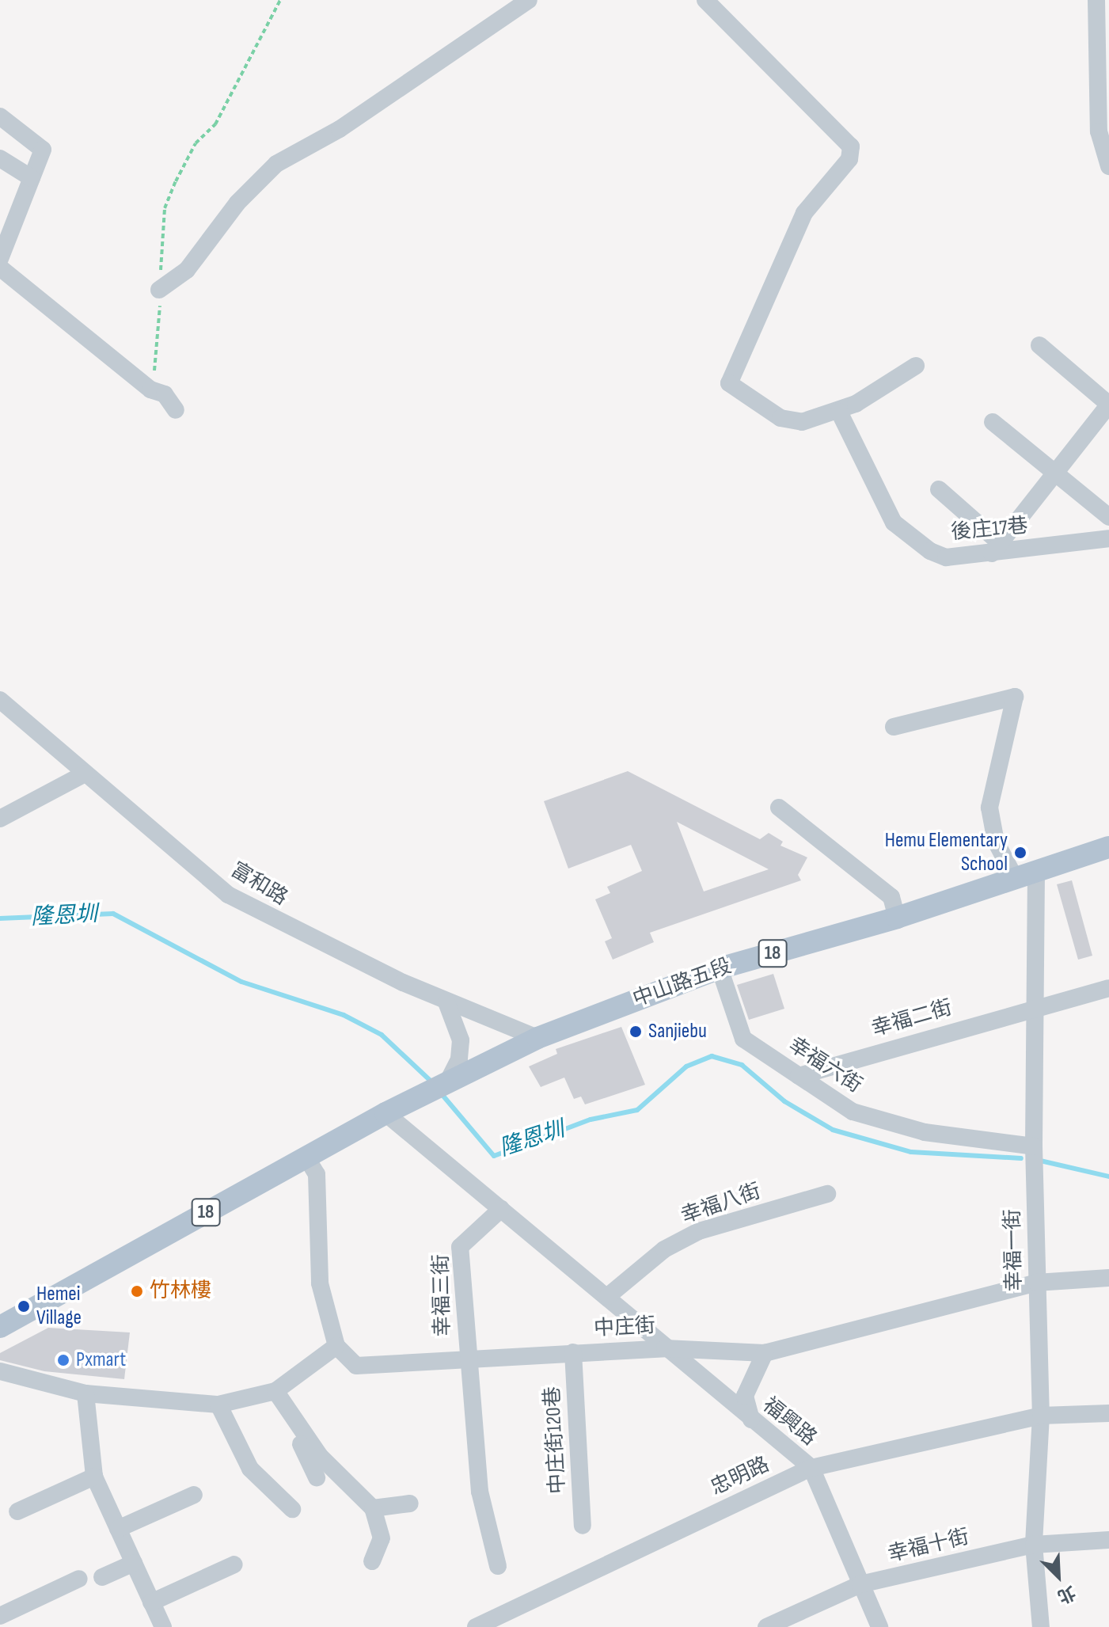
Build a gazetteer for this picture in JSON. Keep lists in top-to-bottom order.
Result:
{
  "streets": {
    "main road": ["18", "中山路五段"],
    "street": [
      "後庄17巷",
      "富和路",
      "幸福二街",
      "幸福六街",
      "幸福八街",
      "幸福一街",
      "幸福三街",
      "中庄街",
      "福興路",
      "中庄街120巷",
      "忠明路",
      "幸福十街"
    ]
  },
  "crossings": [
    ["富和路", "中山路五段"],
    ["18", "中山路五段"],
    ["18", "福興路"],
    ["中山路五段", "幸福六街"],
    ["中山路五段", "幸福一街"],
    ["幸福二街", "幸福六街"],
    ["幸福二街", "幸福一街"],
    ["幸福六街", "幸福一街"],
    ["幸福八街", "福興路"],
    ["幸福一街", "中庄街"],
    ["幸福一街", "忠明路"],
    ["幸福一街", "幸福十街"],
    ["幸福三街", "中庄街"],
    ["幸福三街", "福興路"],
    ["中庄街", "福興路"],
    ["中庄街", "中庄街120巷"],
    ["福興路", "忠明路"],
    ["福興路", "幸福十街"]
  ],
  "water": ["隆恩圳"],
  "places": [
    "Hemu Elementary School",
    "Sanjiebu",
    "竹林樓",
    "Hemei Village",
    "Pxmart"
  ],
  "north": "bottom right"
}
